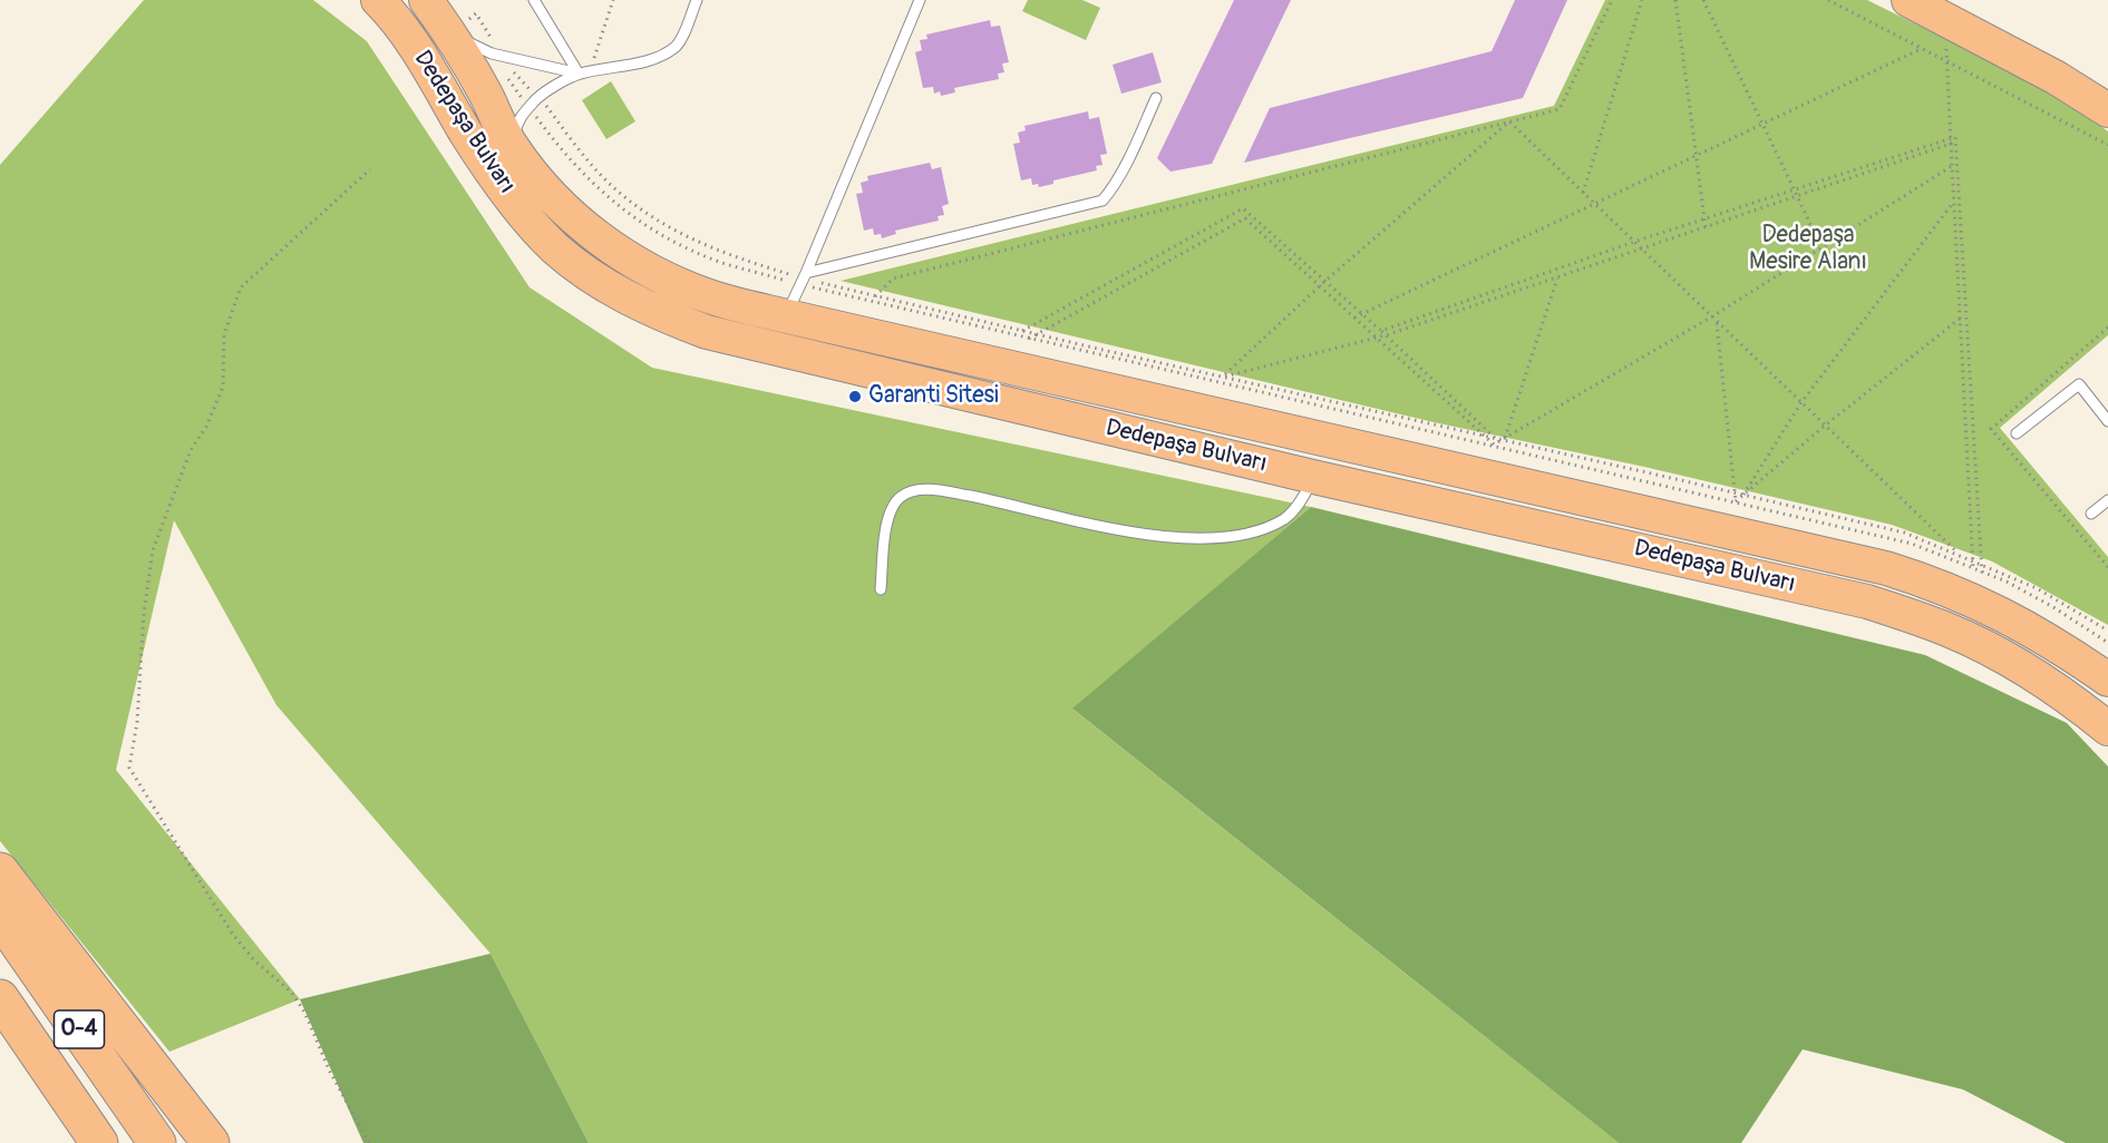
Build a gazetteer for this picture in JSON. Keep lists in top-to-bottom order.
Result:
{
  "streets": {
    "highway": ["O-4"],
    "main road": ["Dedepaşa Bulvarı"]
  },
  "parks": ["Dedepaşa Mesire Alanı"],
  "places": ["Garanti Sitesi"]
}
